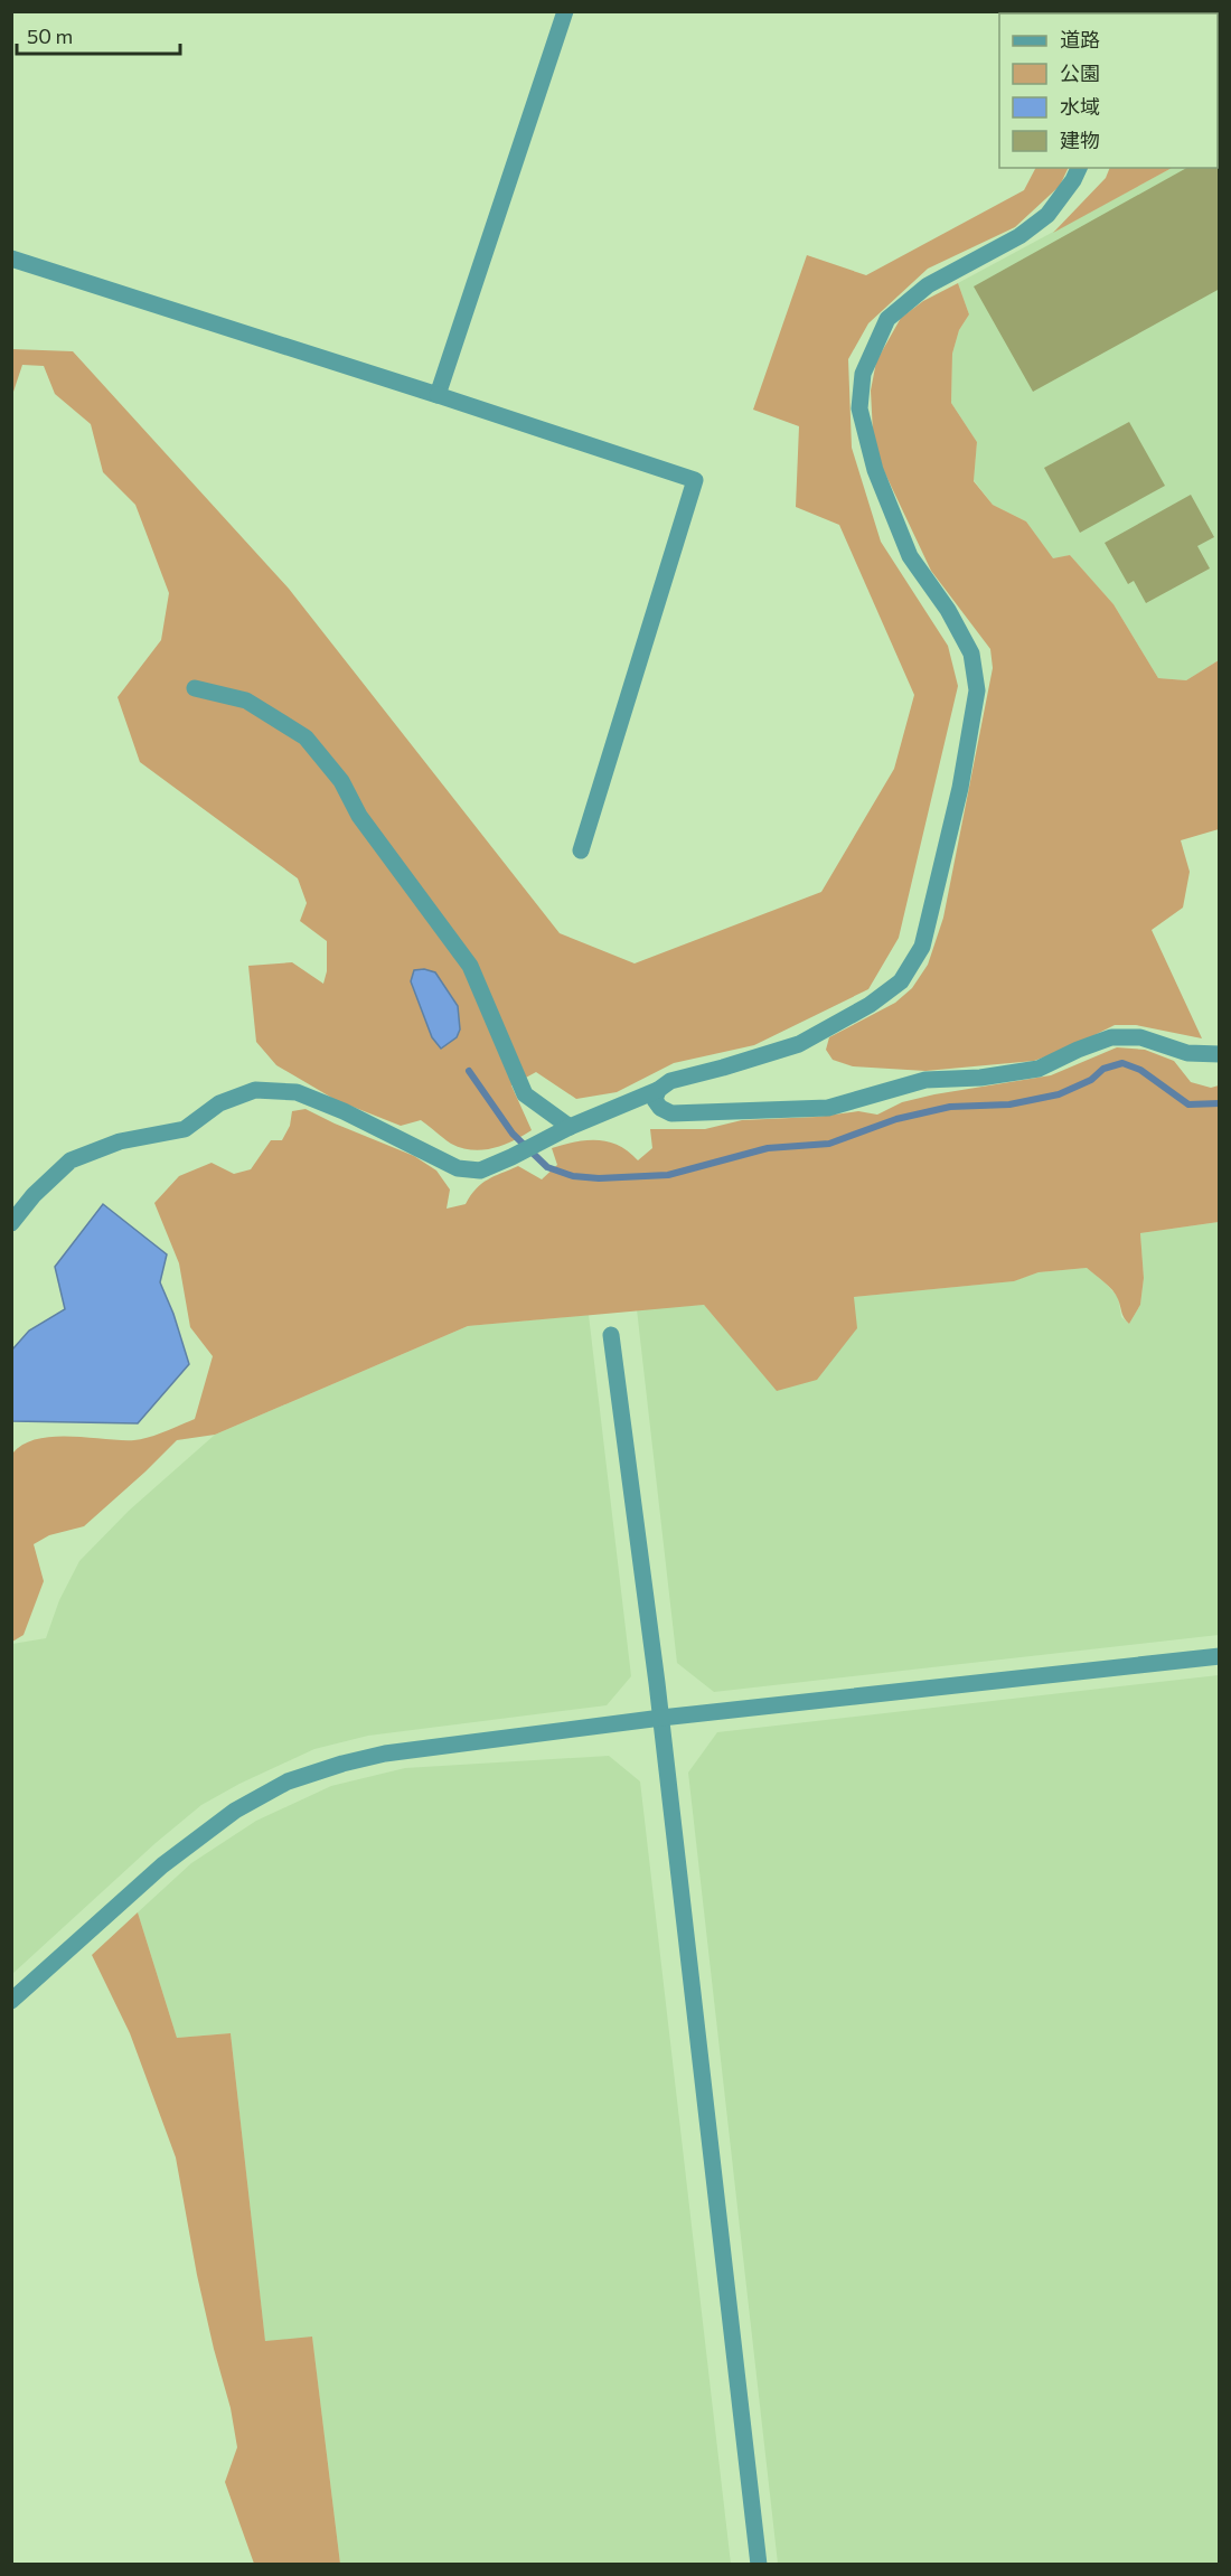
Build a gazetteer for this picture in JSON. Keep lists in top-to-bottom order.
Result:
{
  "legend": [
    "道路",
    "公園",
    "水域",
    "建物"
  ],
  "scale_bar": "50 m"
}
